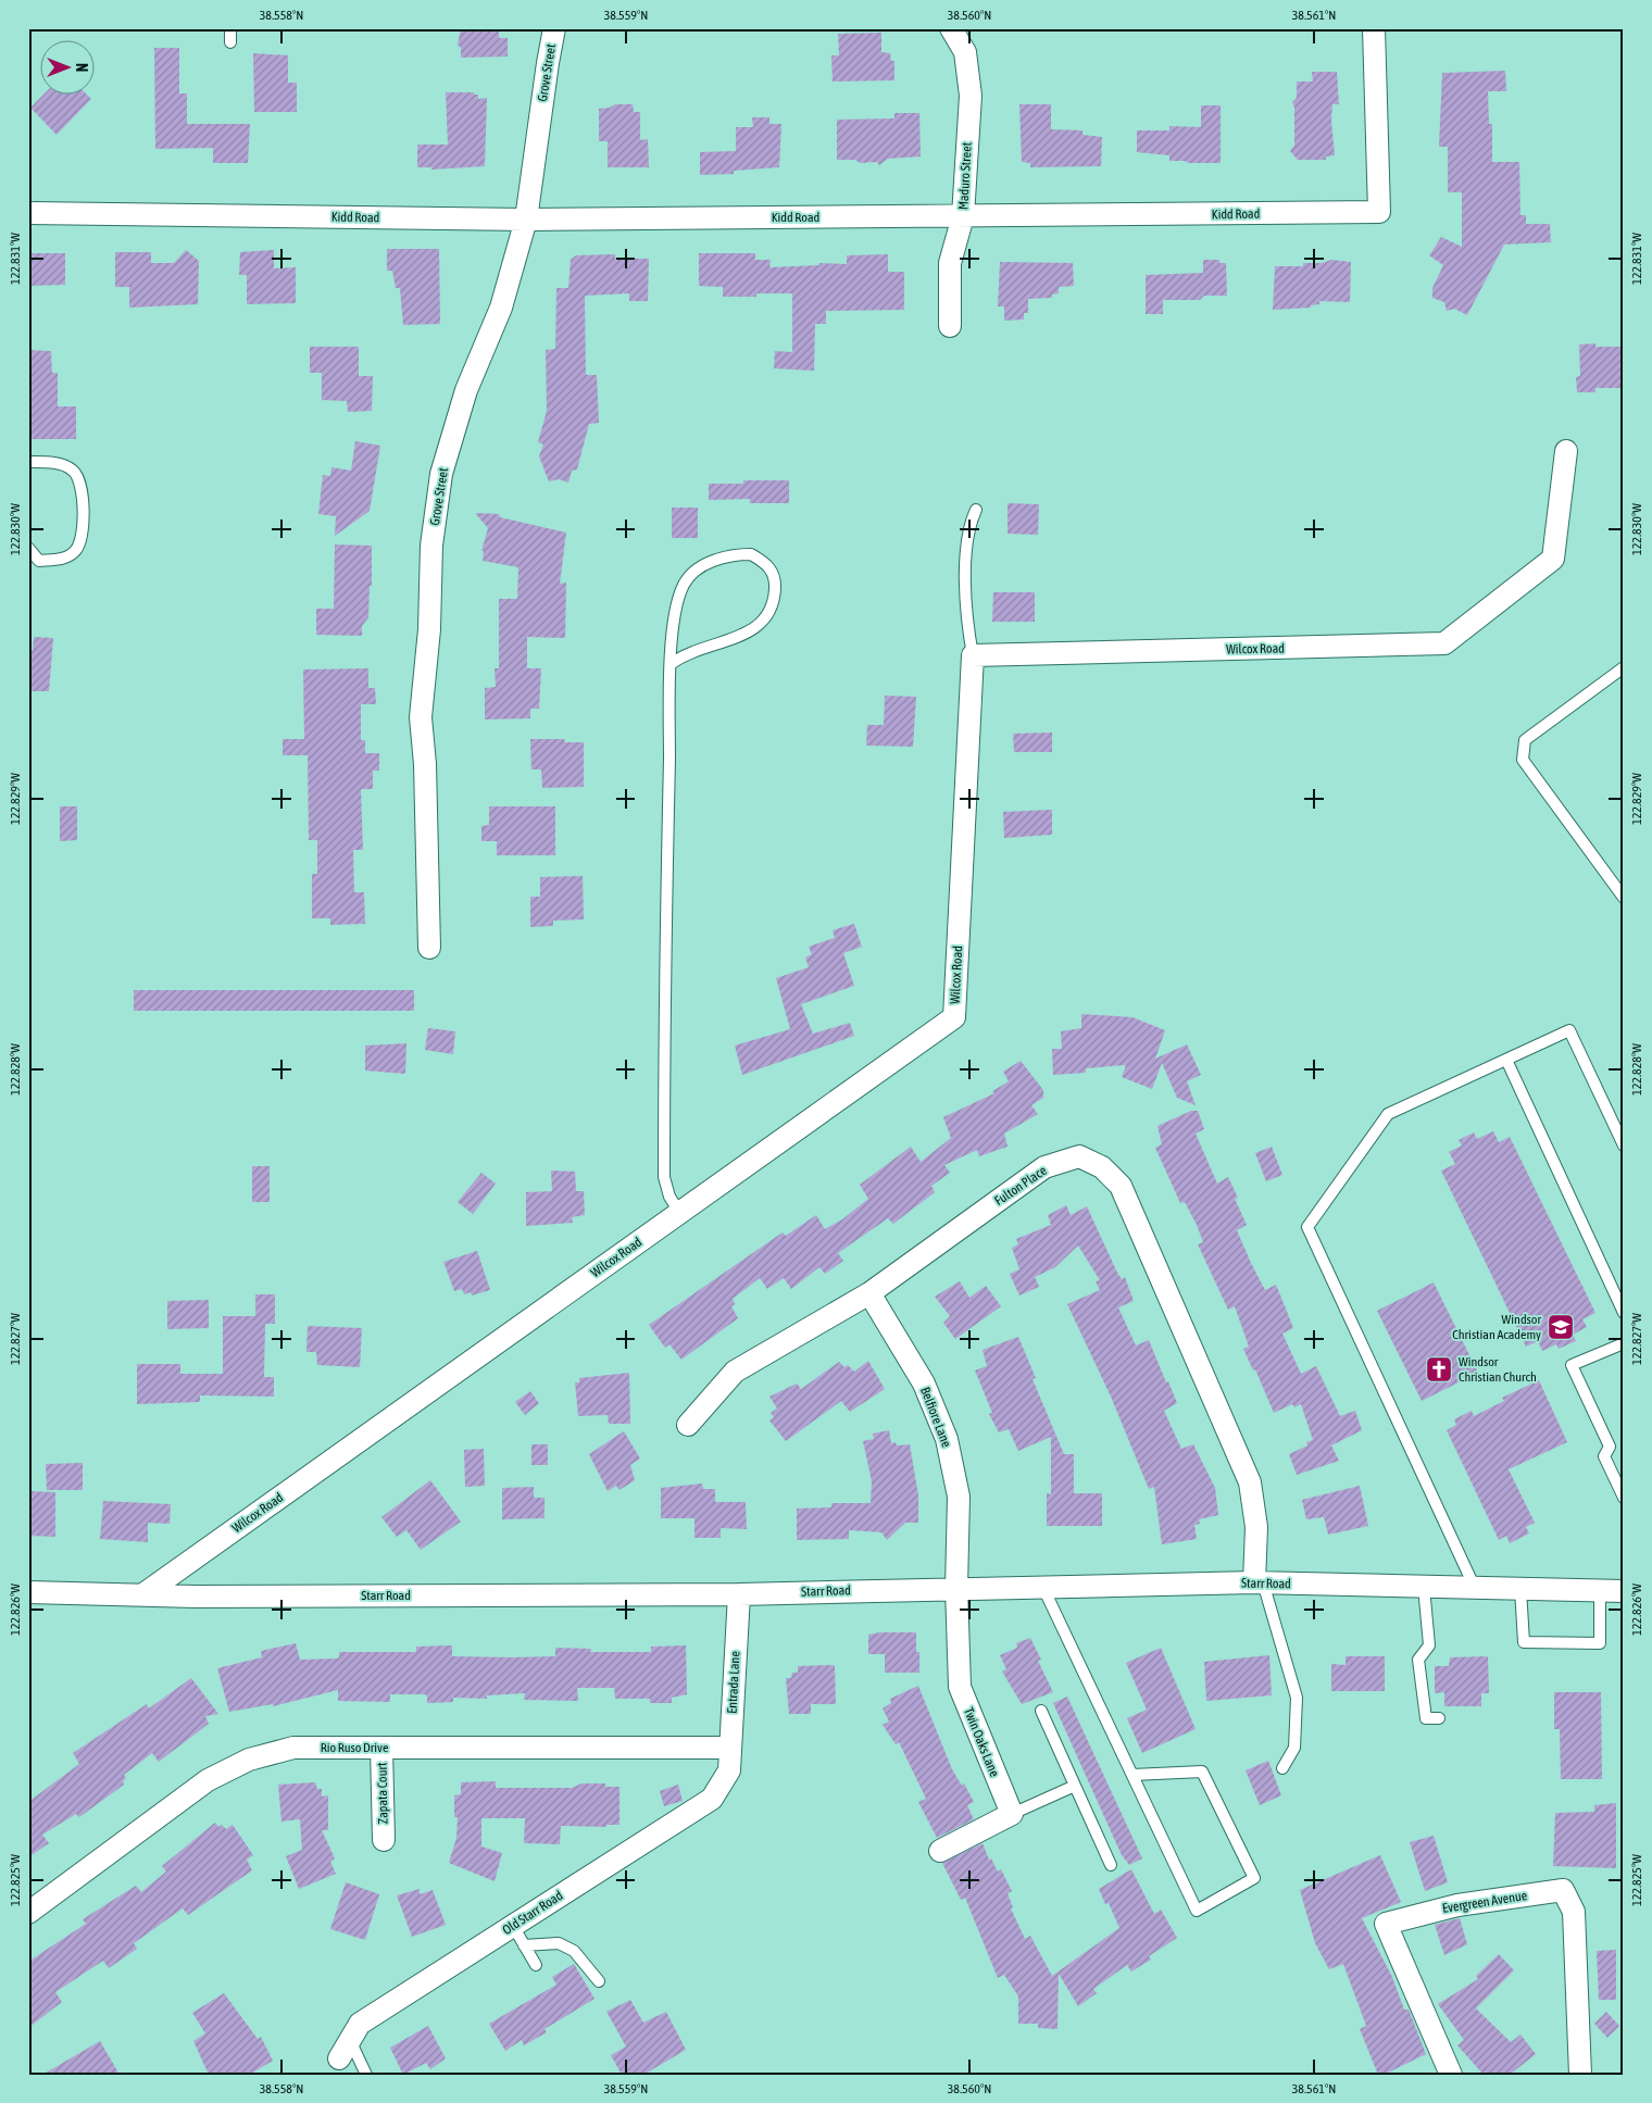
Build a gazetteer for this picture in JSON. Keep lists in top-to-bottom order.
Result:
{
  "streets": {
    "street": [
      "Grove Street",
      "Maduro Street",
      "Kidd Road",
      "Wilcox Road",
      "Fulton Place",
      "Belfiore Lane",
      "Starr Road",
      "Entrada Lane",
      "Twin Oaks Lane",
      "Rio Ruso Drive",
      "Zapata Court",
      "Evergreen Avenue",
      "Old Starr Road"
    ]
  },
  "crossings": [
    ["Grove Street", "Kidd Road"],
    ["Maduro Street", "Kidd Road"],
    ["Wilcox Road", "Starr Road"],
    ["Fulton Place", "Belfiore Lane"],
    ["Fulton Place", "Starr Road"],
    ["Belfiore Lane", "Starr Road"],
    ["Belfiore Lane", "Twin Oaks Lane"],
    ["Starr Road", "Entrada Lane"],
    ["Starr Road", "Twin Oaks Lane"],
    ["Entrada Lane", "Rio Ruso Drive"],
    ["Entrada Lane", "Old Starr Road"],
    ["Rio Ruso Drive", "Zapata Court"]
  ],
  "places": {
    "school or university": ["Windsor Christian Academy"],
    "church": ["Windsor Christian Church"]
  },
  "north": "right",
  "coordinates": [
    "38.558°N",
    "38.559°N",
    "38.560°N",
    "38.561°N",
    "122.831°W",
    "122.830°W",
    "122.829°W",
    "122.828°W",
    "122.827°W",
    "122.826°W",
    "122.825°W"
  ]
}
